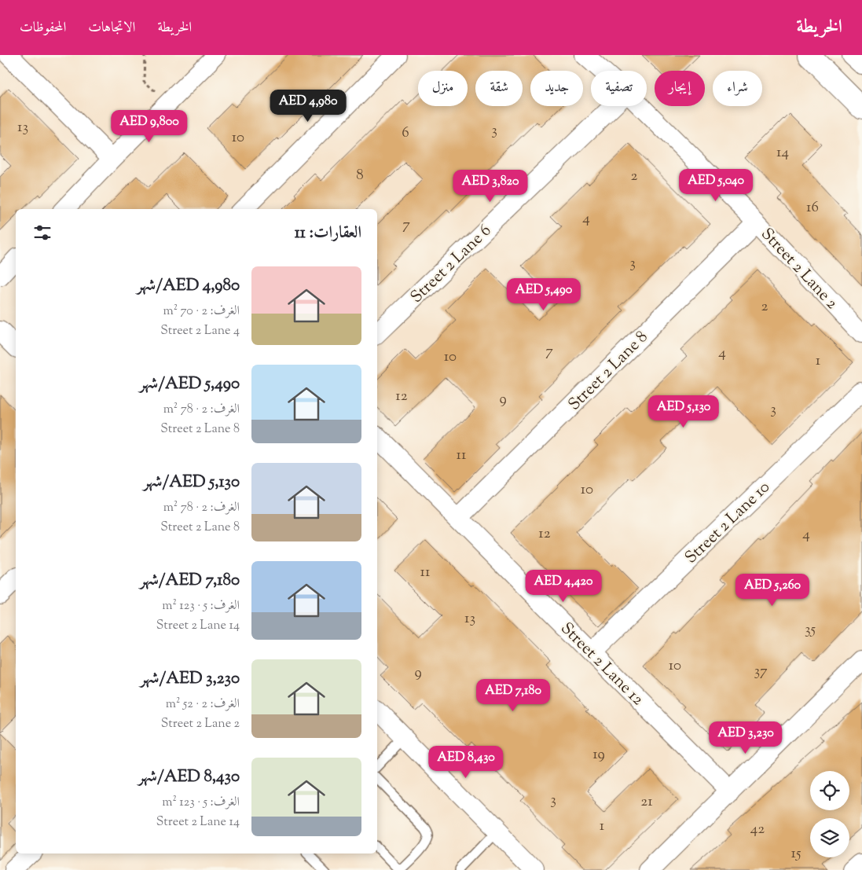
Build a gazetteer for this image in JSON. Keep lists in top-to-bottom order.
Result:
{
  "streets": {
    "street": [
      "Street 2 Lane 6",
      "Street 2 Lane 2",
      "Street 2 Lane 8",
      "Street 2 Lane 10",
      "Street 2 Lane 12"
    ]
  },
  "crossings": [
    ["Street 2 Lane 2", "Street 2 Lane 8"],
    ["Street 2 Lane 8", "Street 2 Lane 12"],
    ["Street 2 Lane 10", "Street 2 Lane 12"]
  ],
  "house_numbers": [
    "13",
    "3",
    "6",
    "10",
    "14",
    "8",
    "2",
    "16",
    "4",
    "7",
    "3",
    "2",
    "7",
    "4",
    "10",
    "1",
    "12",
    "9",
    "3",
    "11",
    "10",
    "12",
    "4",
    "11",
    "13",
    "35",
    "10",
    "37",
    "9",
    "19",
    "3",
    "21",
    "1",
    "42",
    "15"
  ],
  "page": {
    "header": "الخريطة",
    "nav": ["الخريطة", "الاتجاهات", "المحفوظات"],
    "chip": [
      "شراء",
      "إيجار",
      "تصفية",
      "جديد",
      "شقة",
      "منزل"
    ],
    "price": [
      "AED 4,980",
      "AED 9,800",
      "AED 5,040",
      "AED 3,820",
      "AED 5,490",
      "AED 5,130",
      "AED 4,420",
      "AED 5,260",
      "AED 7,180",
      "AED 3,230",
      "AED 8,430"
    ],
    "heading": "العقارات: 11",
    "list": [
      {
        "name": "AED 4,980/شهر",
        "note": "الغرف: 2 · 70 m² · Street 2 Lane 4"
      },
      {
        "name": "AED 5,490/شهر",
        "note": "الغرف: 2 · 78 m² · Street 2 Lane 8"
      },
      {
        "name": "AED 5,130/شهر",
        "note": "الغرف: 2 · 78 m² · Street 2 Lane 8"
      },
      {
        "name": "AED 7,180/شهر",
        "note": "الغرف: 5 · 123 m² · Street 2 Lane 14"
      },
      {
        "name": "AED 3,230/شهر",
        "note": "الغرف: 2 · 52 m² · Street 2 Lane 2"
      },
      {
        "name": "AED 8,430/شهر",
        "note": "الغرف: 5 · 123 m² · Street 2 Lane 14"
      }
    ]
  }
}
